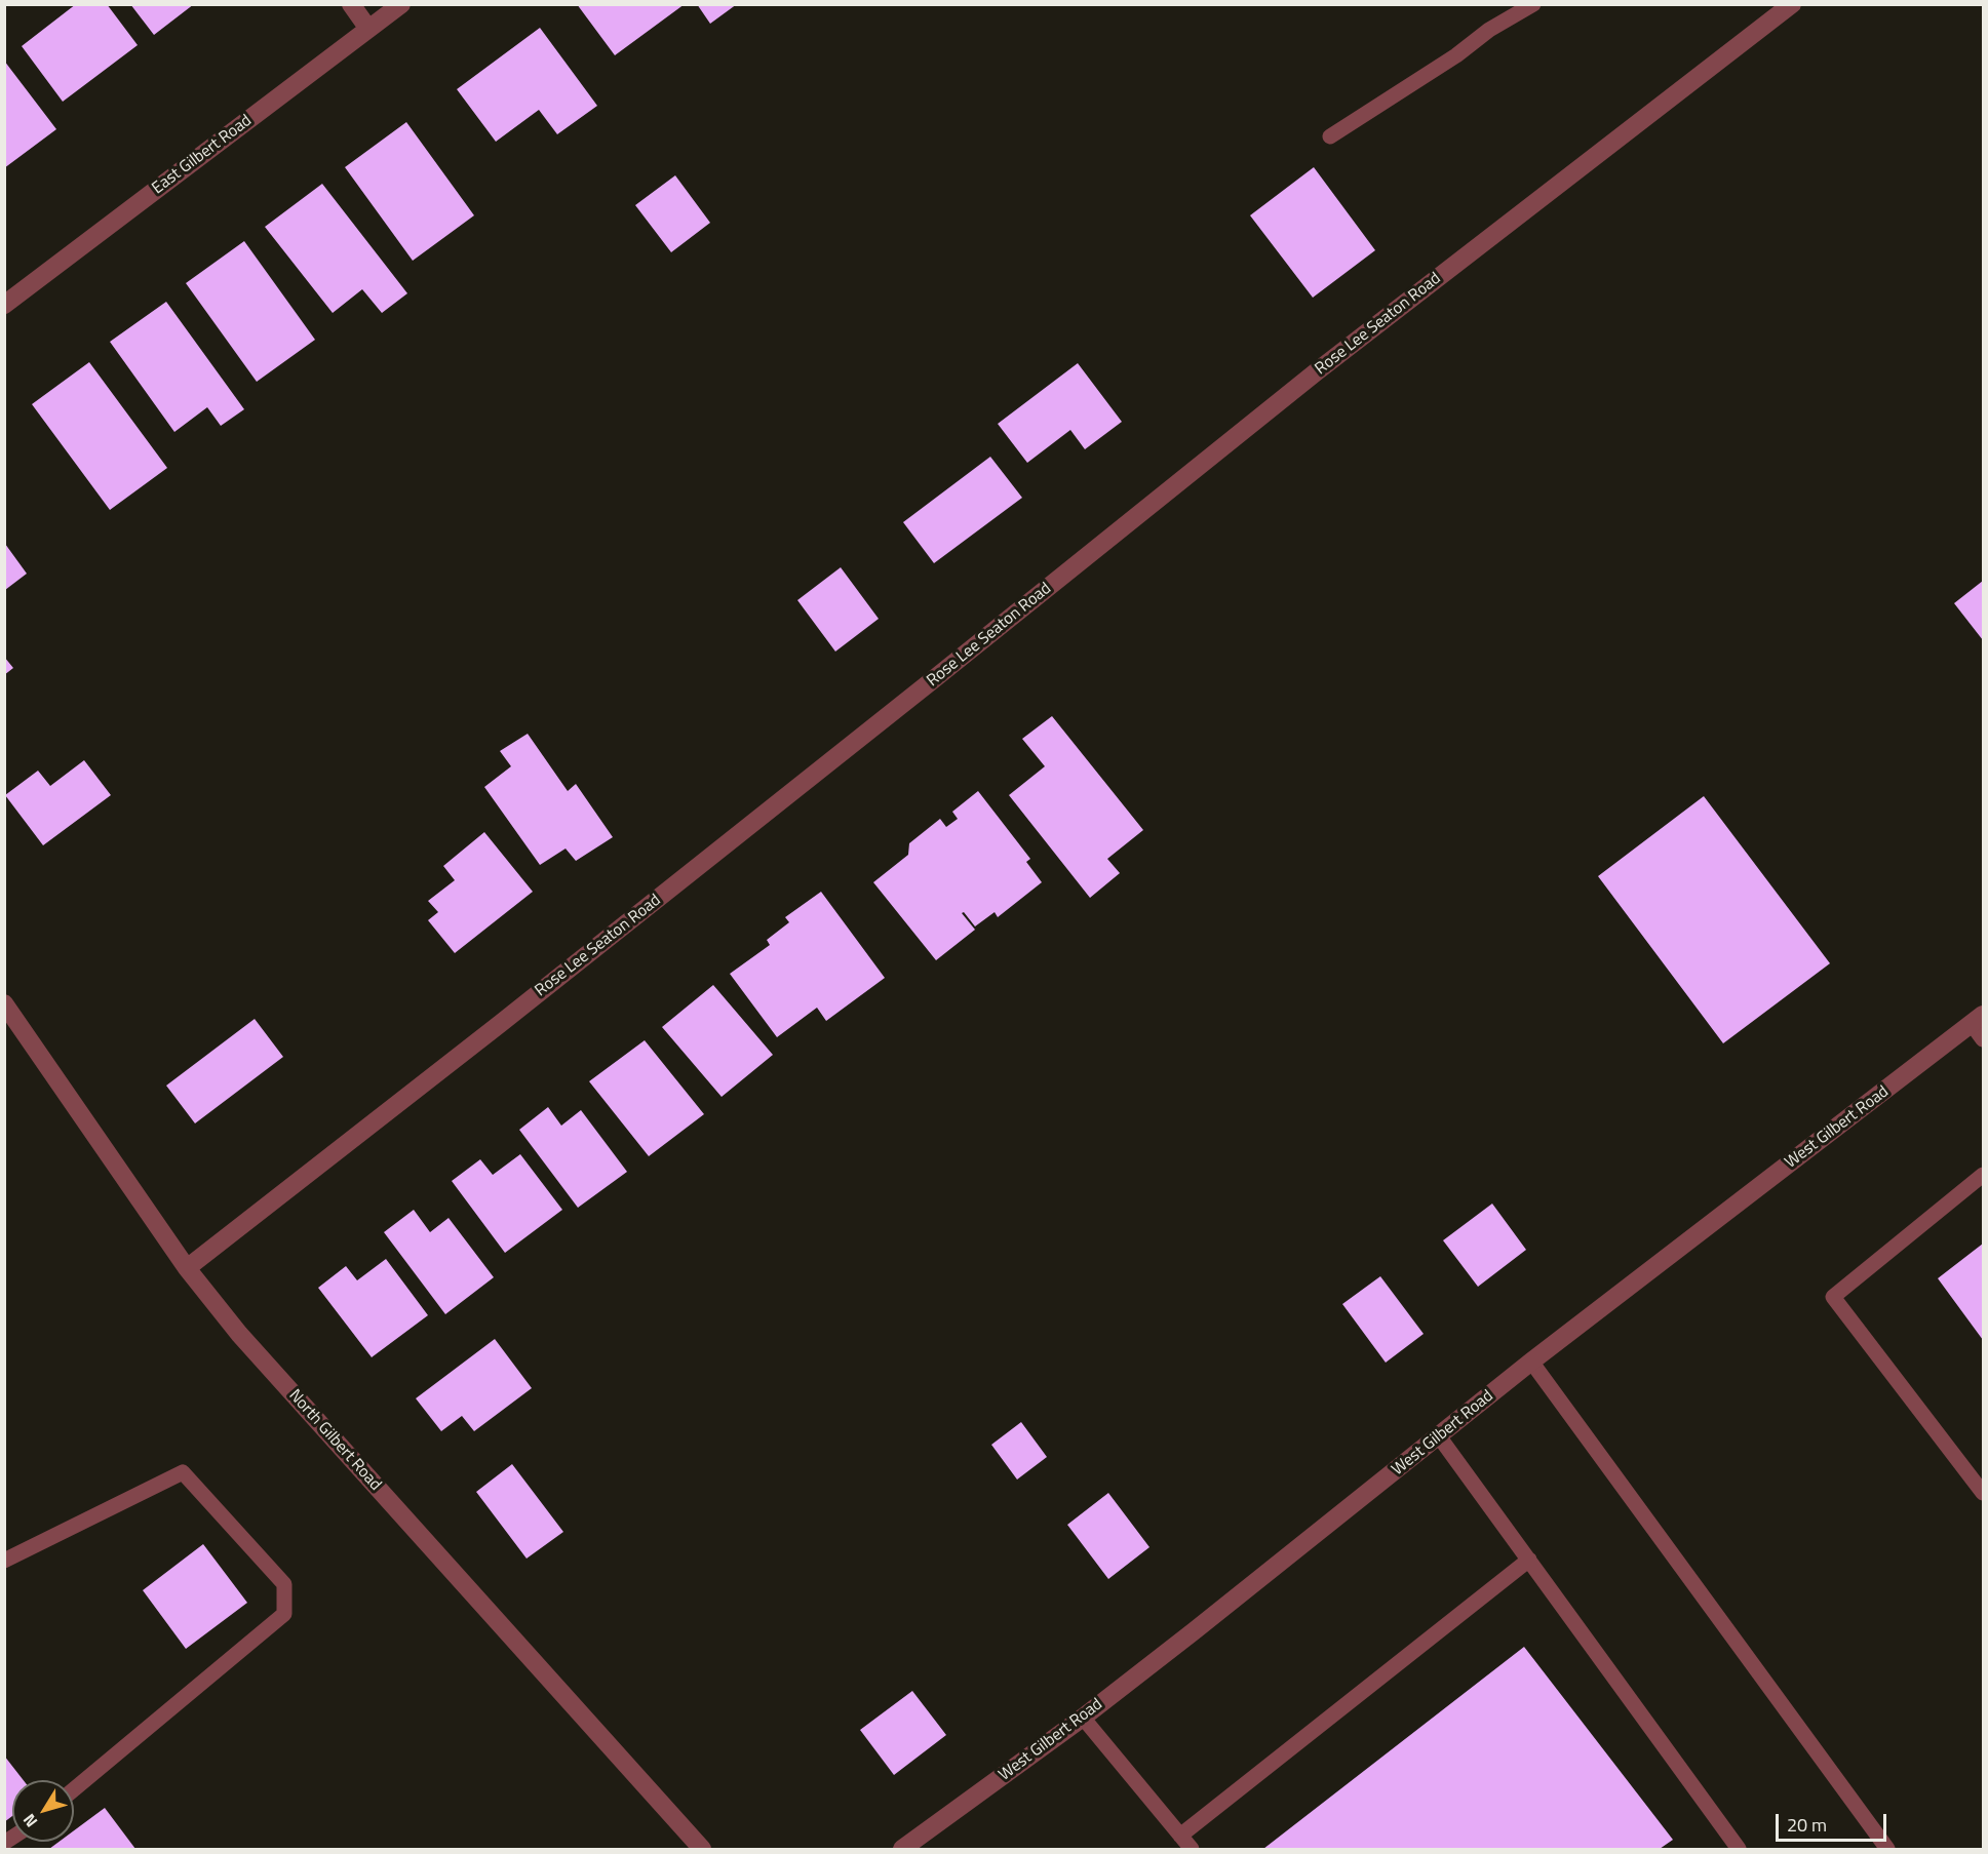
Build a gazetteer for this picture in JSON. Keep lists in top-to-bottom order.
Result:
{
  "streets": {
    "street": [
      "East Gilbert Road",
      "Rose Lee Seaton Road",
      "West Gilbert Road",
      "North Gilbert Road"
    ]
  },
  "crossings": [
    ["Rose Lee Seaton Road", "North Gilbert Road"]
  ],
  "scale_bar": "20 m",
  "north": "bottom left"
}
